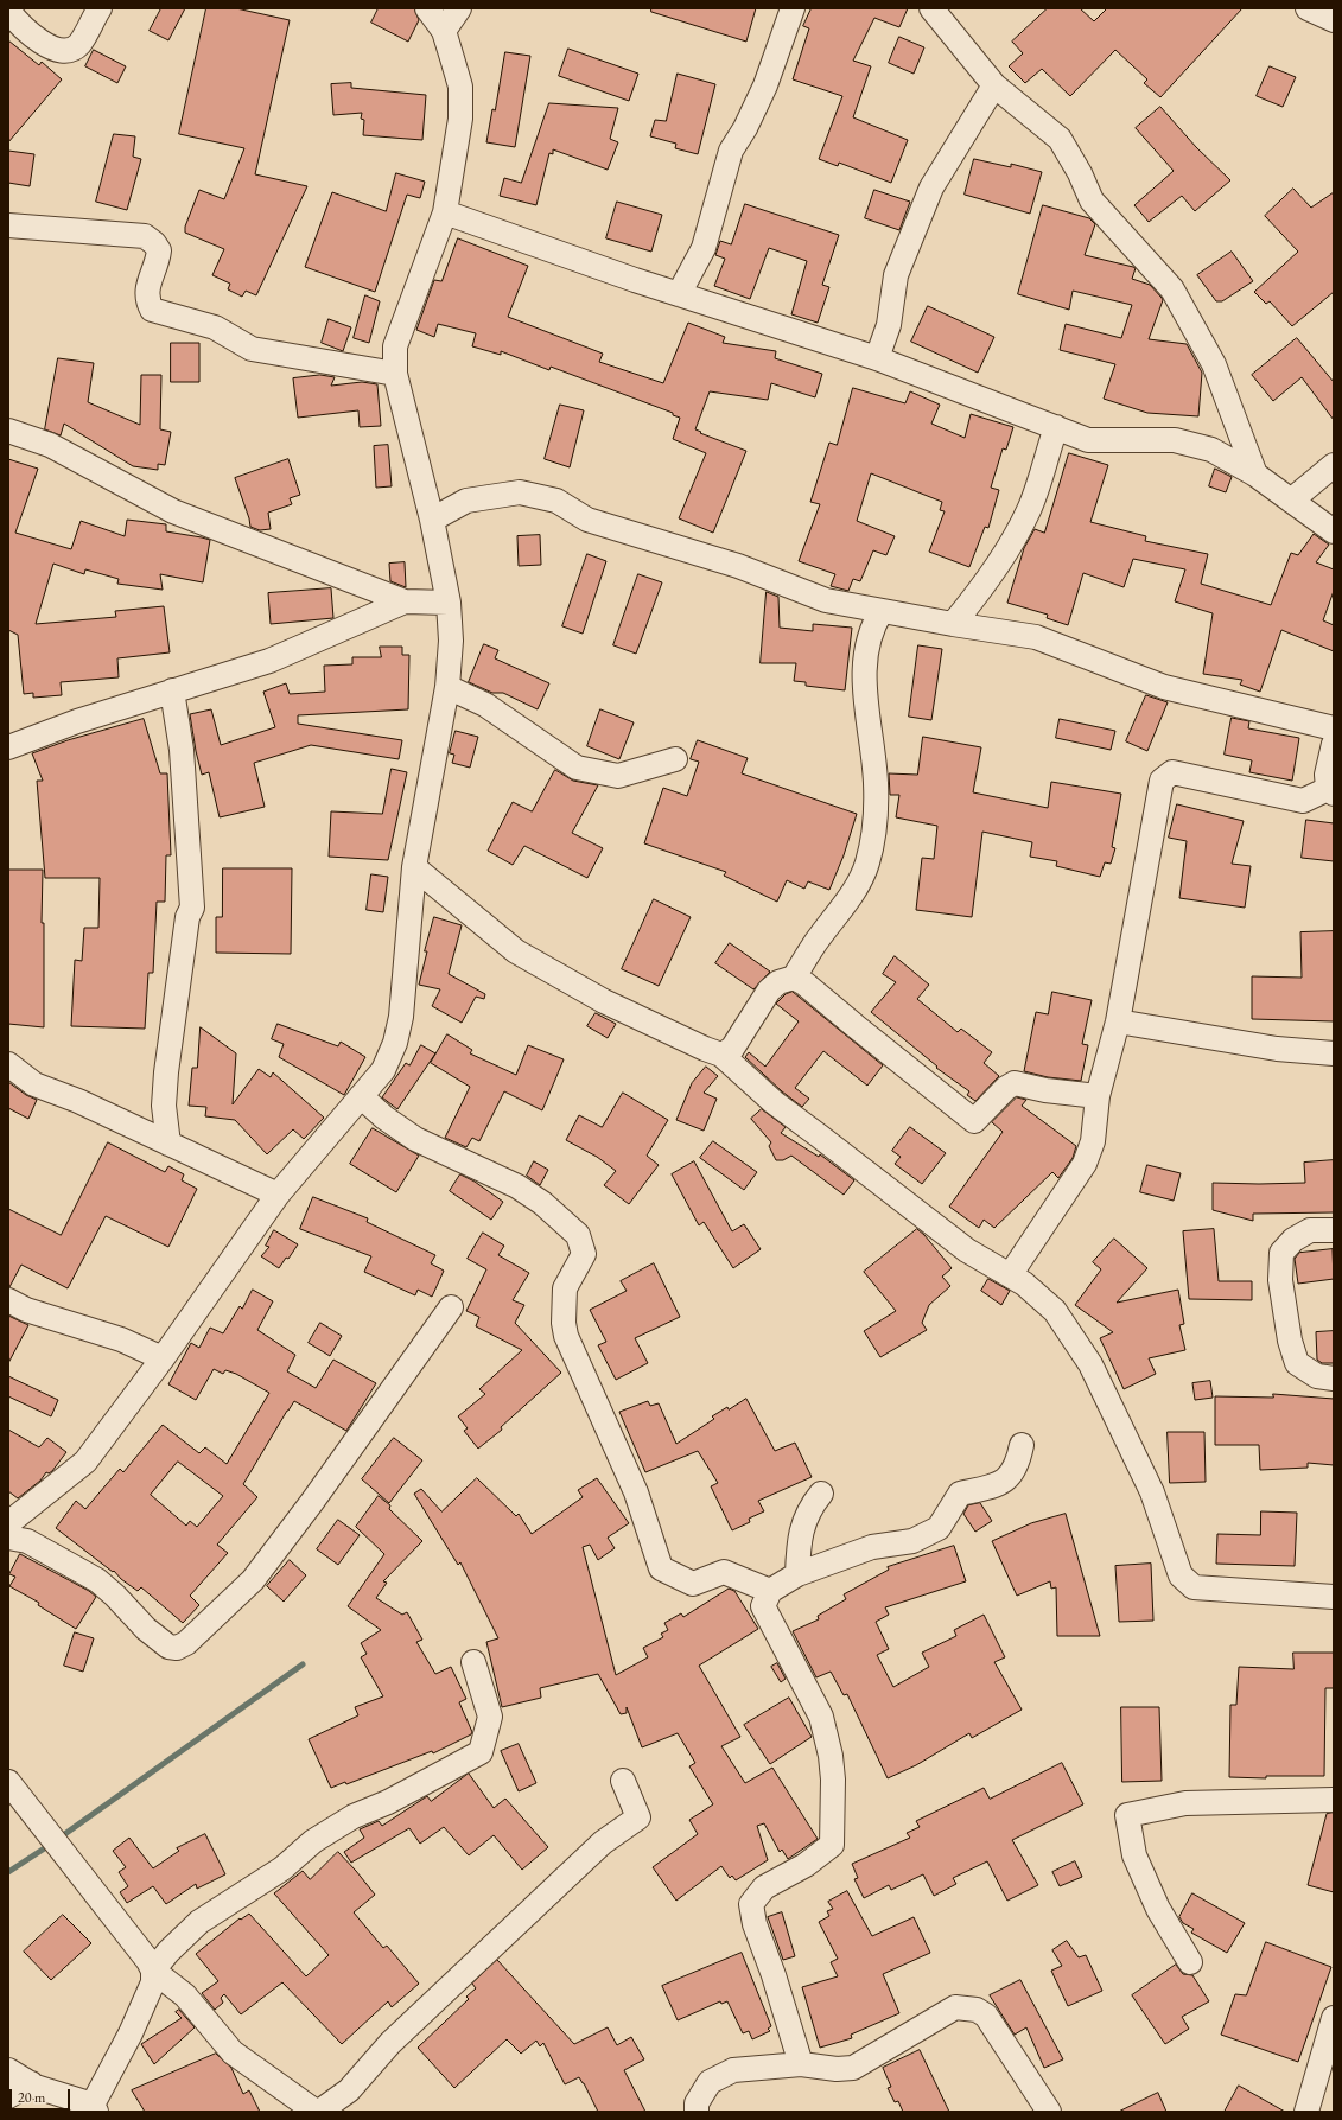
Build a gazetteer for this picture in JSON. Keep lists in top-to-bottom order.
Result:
{
  "scale_bar": "20 m"
}
